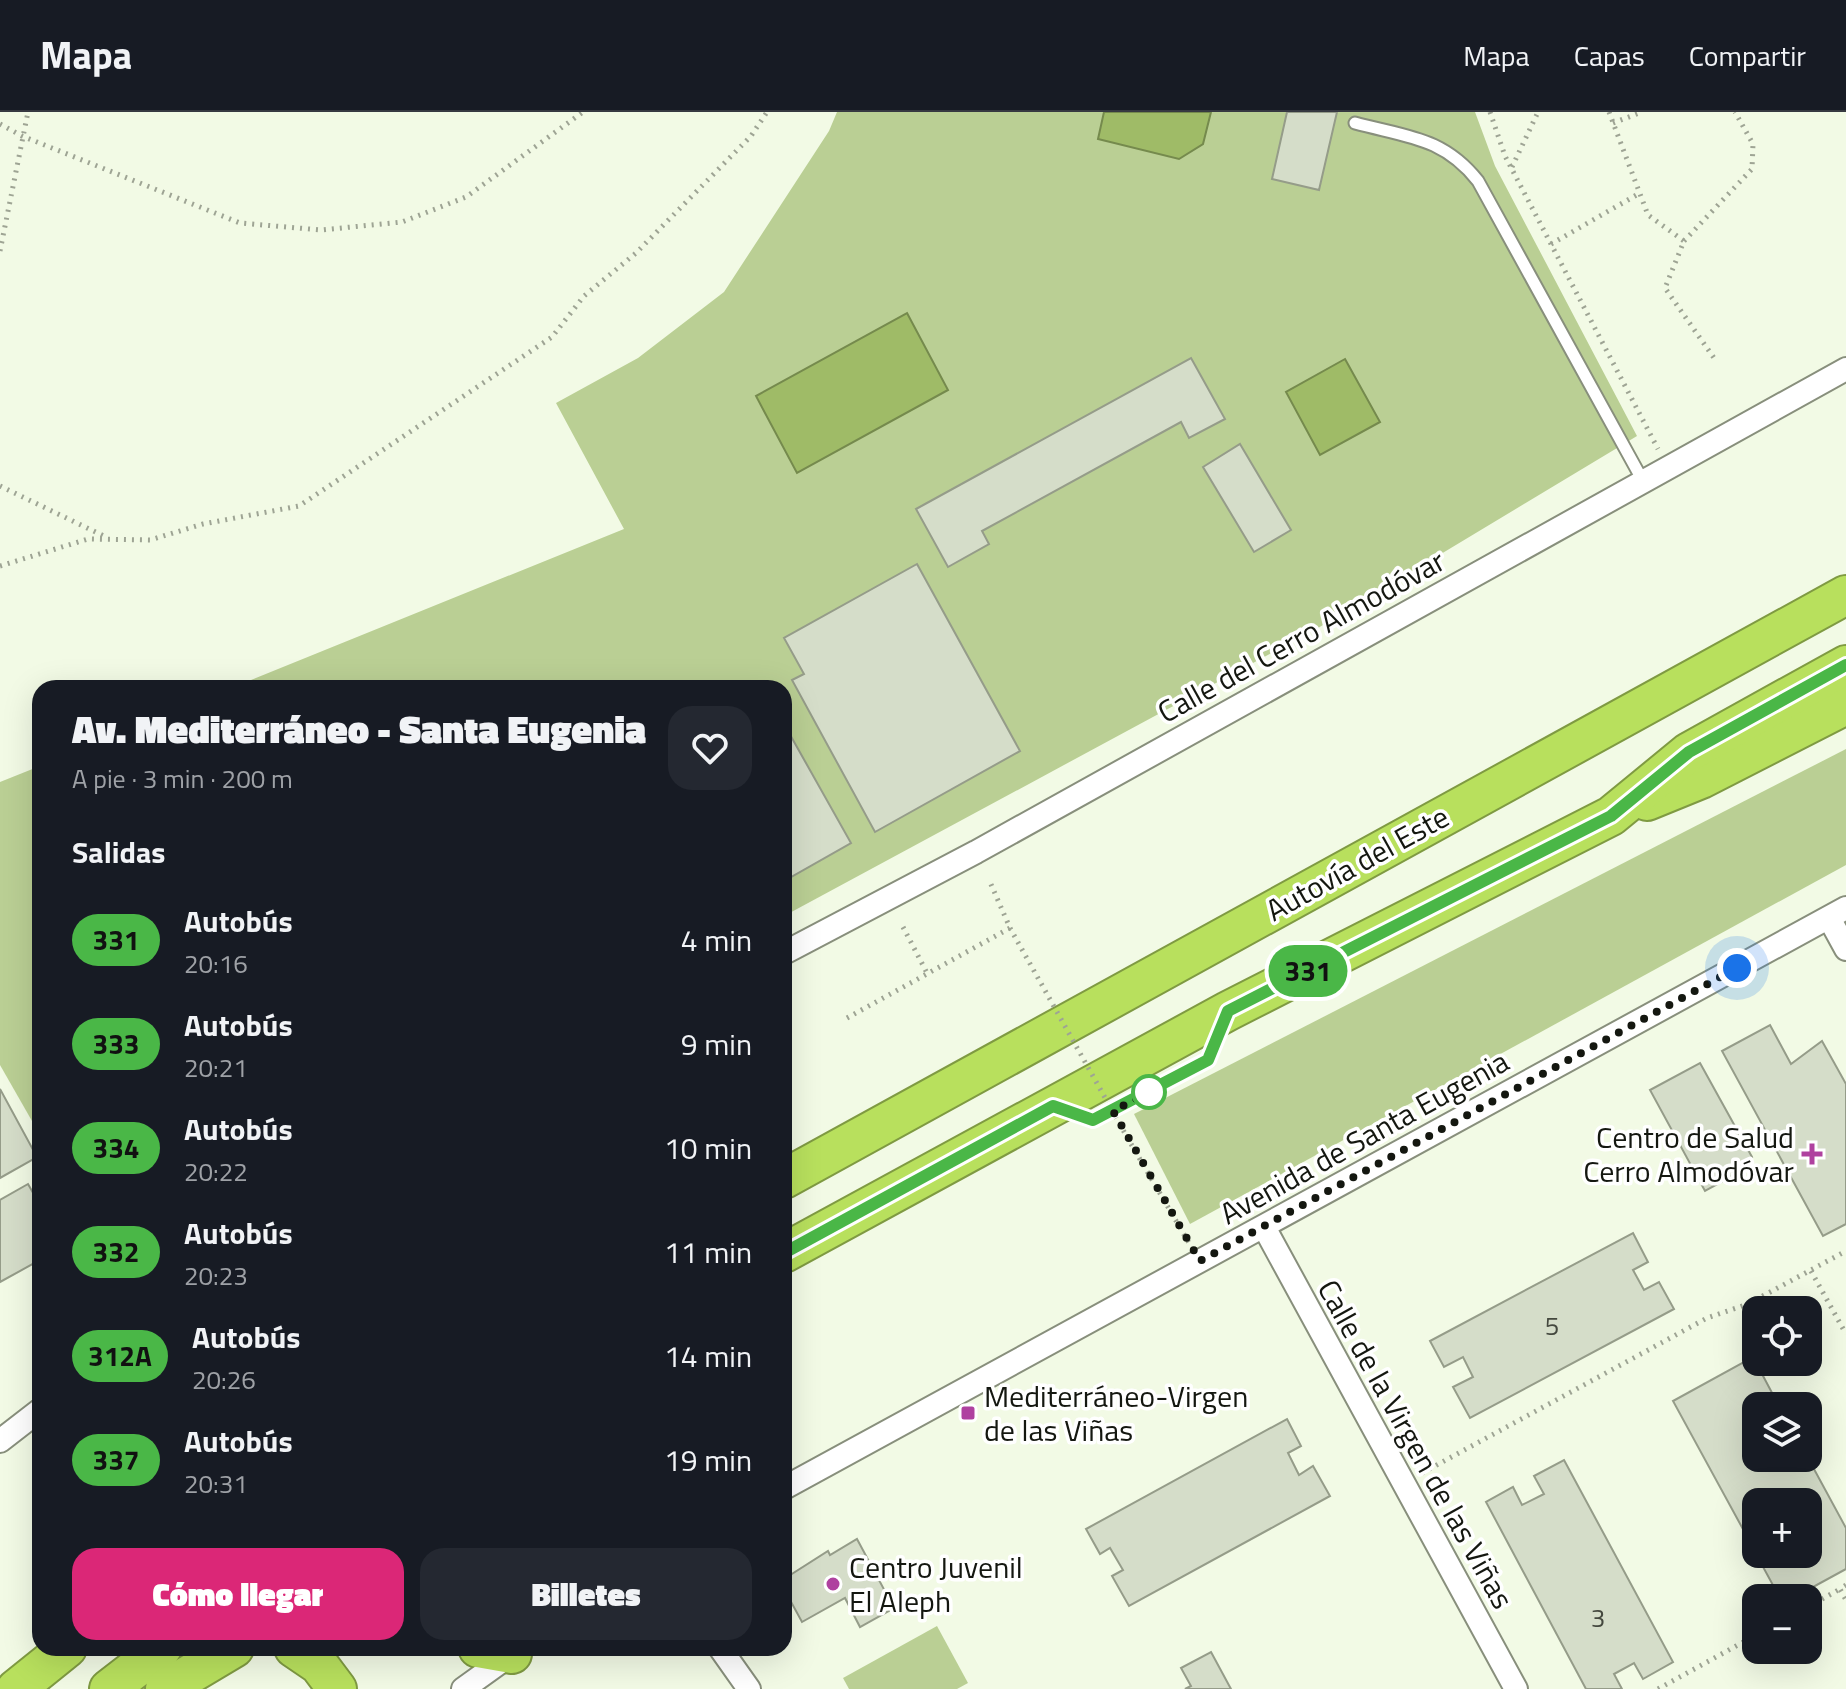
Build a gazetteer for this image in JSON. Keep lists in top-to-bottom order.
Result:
{
  "streets": {
    "highway": ["Autovía del Este"],
    "street": ["Calle del Cerro Almodóvar", "Avenida de Santa Eugenia", "Calle de la Virgen de las Viñas"]
  },
  "crossings": [
    ["Avenida de Santa Eugenia", "Calle de la Virgen de las Viñas"]
  ],
  "places": {
    "health": ["Centro de Salud Cerro Almodóvar"],
    "transit": ["Mediterráneo-Virgen de las Viñas"],
    "other": ["Centro Juvenil El Aleph"]
  },
  "lines": ["bus line 331"],
  "house_numbers": ["5", "3"],
  "page": {
    "header": "Mapa",
    "nav": ["Mapa", "Capas", "Compartir"],
    "on_map": "331",
    "heading": [
      ["Av. Mediterráneo - Santa Eugenia", "A pie · 3 min · 200 m"],
      "Salidas"
    ],
    "list": [
      {
        "mark": "331",
        "name": "Autobús",
        "note": "20:16",
        "value": "4 min"
      },
      {
        "mark": "333",
        "name": "Autobús",
        "note": "20:21",
        "value": "9 min"
      },
      {
        "mark": "334",
        "name": "Autobús",
        "note": "20:22",
        "value": "10 min"
      },
      {
        "mark": "332",
        "name": "Autobús",
        "note": "20:23",
        "value": "11 min"
      },
      {
        "mark": "312A",
        "name": "Autobús",
        "note": "20:26",
        "value": "14 min"
      },
      {
        "mark": "337",
        "name": "Autobús",
        "note": "20:31",
        "value": "19 min"
      }
    ],
    "map_buttons": ["+", "−"],
    "buttons": ["Cómo llegar", "Billetes"]
  }
}
